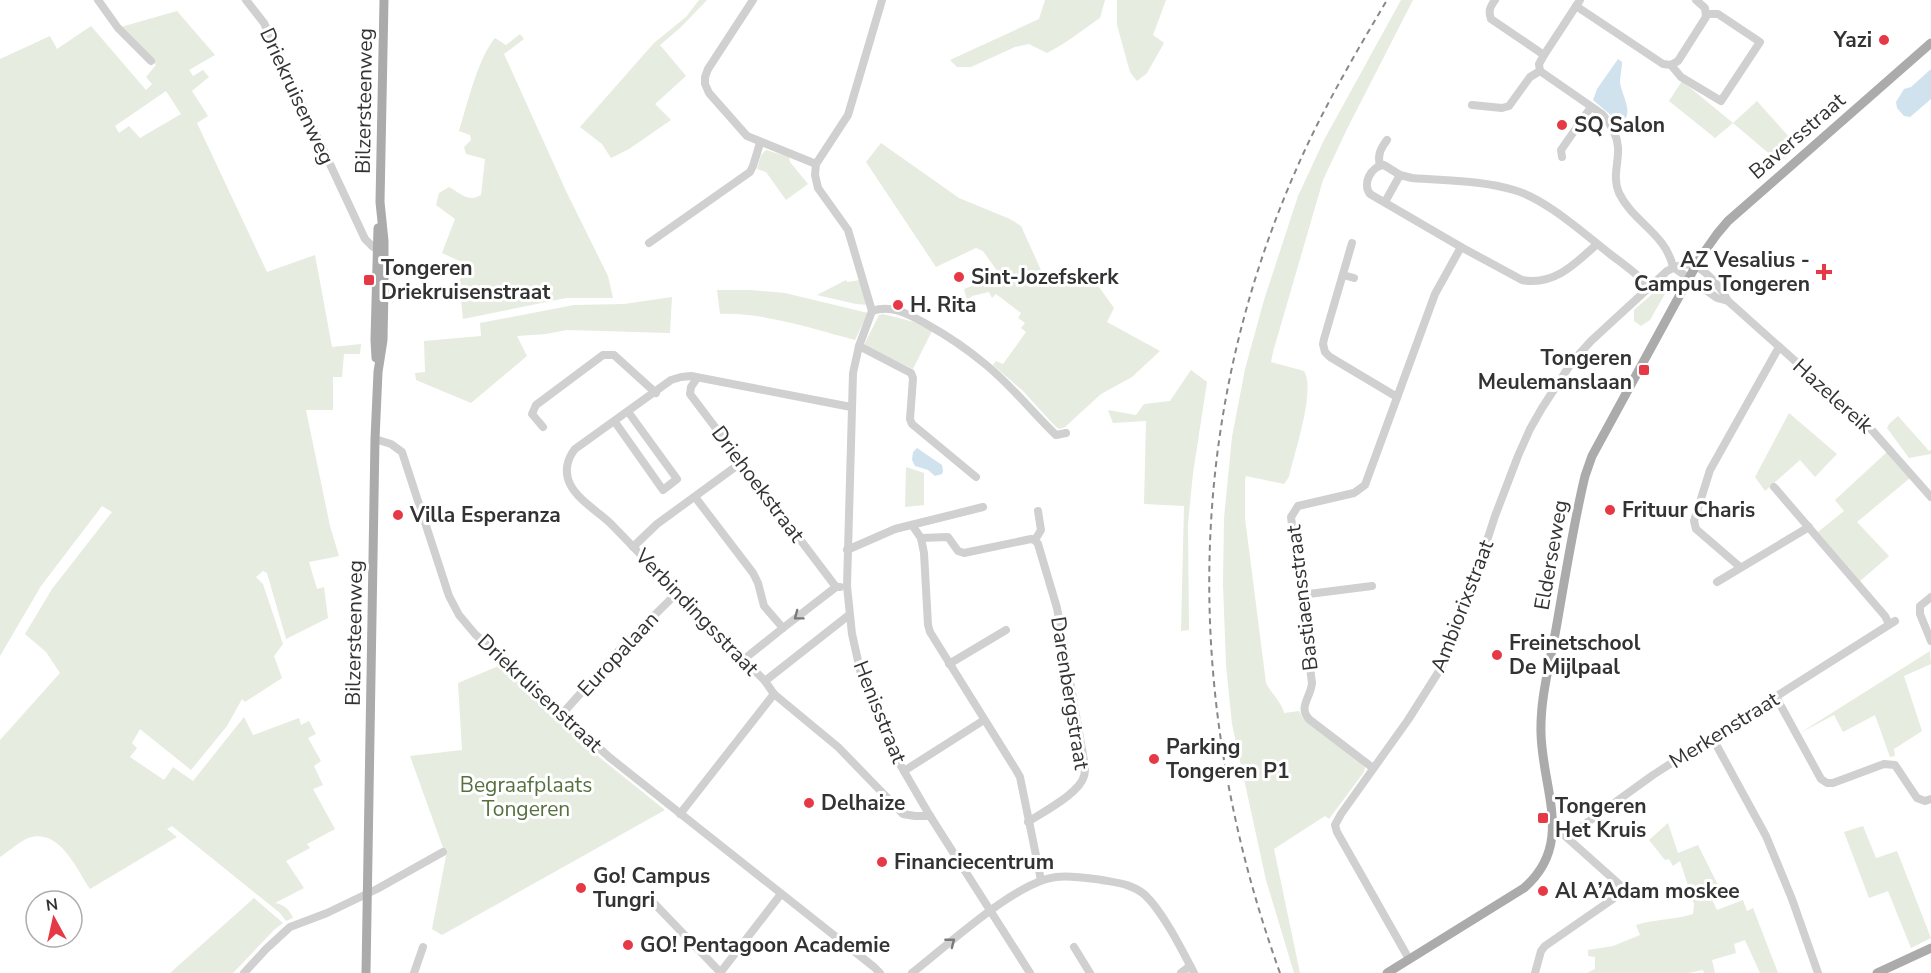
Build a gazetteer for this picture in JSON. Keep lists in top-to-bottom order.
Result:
{
  "streets": {
    "main road": ["Bilzersteenweg", "Baversstraat", "Elderseweg"],
    "street": [
      "Driekruisenweg",
      "Hazelereik",
      "Driehoekstraat",
      "Bastiaensstraat",
      "Ambiorixstraat",
      "Verbindingsstraat",
      "Europalaan",
      "Driekruisenstraat",
      "Darenbergstraat",
      "Henisstraat",
      "Merkenstraat"
    ]
  },
  "crossings": [
    ["Driekruisenweg", "Bilzersteenweg"],
    ["Bilzersteenweg", "Driekruisenstraat"],
    ["Baversstraat", "Hazelereik"],
    ["Baversstraat", "Elderseweg"],
    ["Hazelereik", "Elderseweg"],
    ["Driehoekstraat", "Verbindingsstraat"],
    ["Elderseweg", "Ambiorixstraat"],
    ["Bastiaensstraat", "Ambiorixstraat"],
    ["Verbindingsstraat", "Europalaan"],
    ["Verbindingsstraat", "Henisstraat"],
    ["Europalaan", "Driekruisenstraat"]
  ],
  "parks": ["Begraafplaats Tongeren"],
  "places": {
    "other": [
      "Yazi",
      "SQ Salon",
      "Sint-Jozefskerk",
      "H. Rita",
      "Frituur Charis",
      "Villa Esperanza",
      "Freinetschool De Mijlpaal",
      "Parking Tongeren P1",
      "Delhaize",
      "Financiecentrum",
      "Go! Campus Tungri",
      "Al A’Adam moskee",
      "GO! Pentagoon Academie"
    ],
    "health": ["AZ Vesalius - Campus Tongeren"],
    "transit": ["Tongeren Driekruisenstraat", "Tongeren Meulemanslaan", "Tongeren Het Kruis"]
  },
  "north": "top"
}
